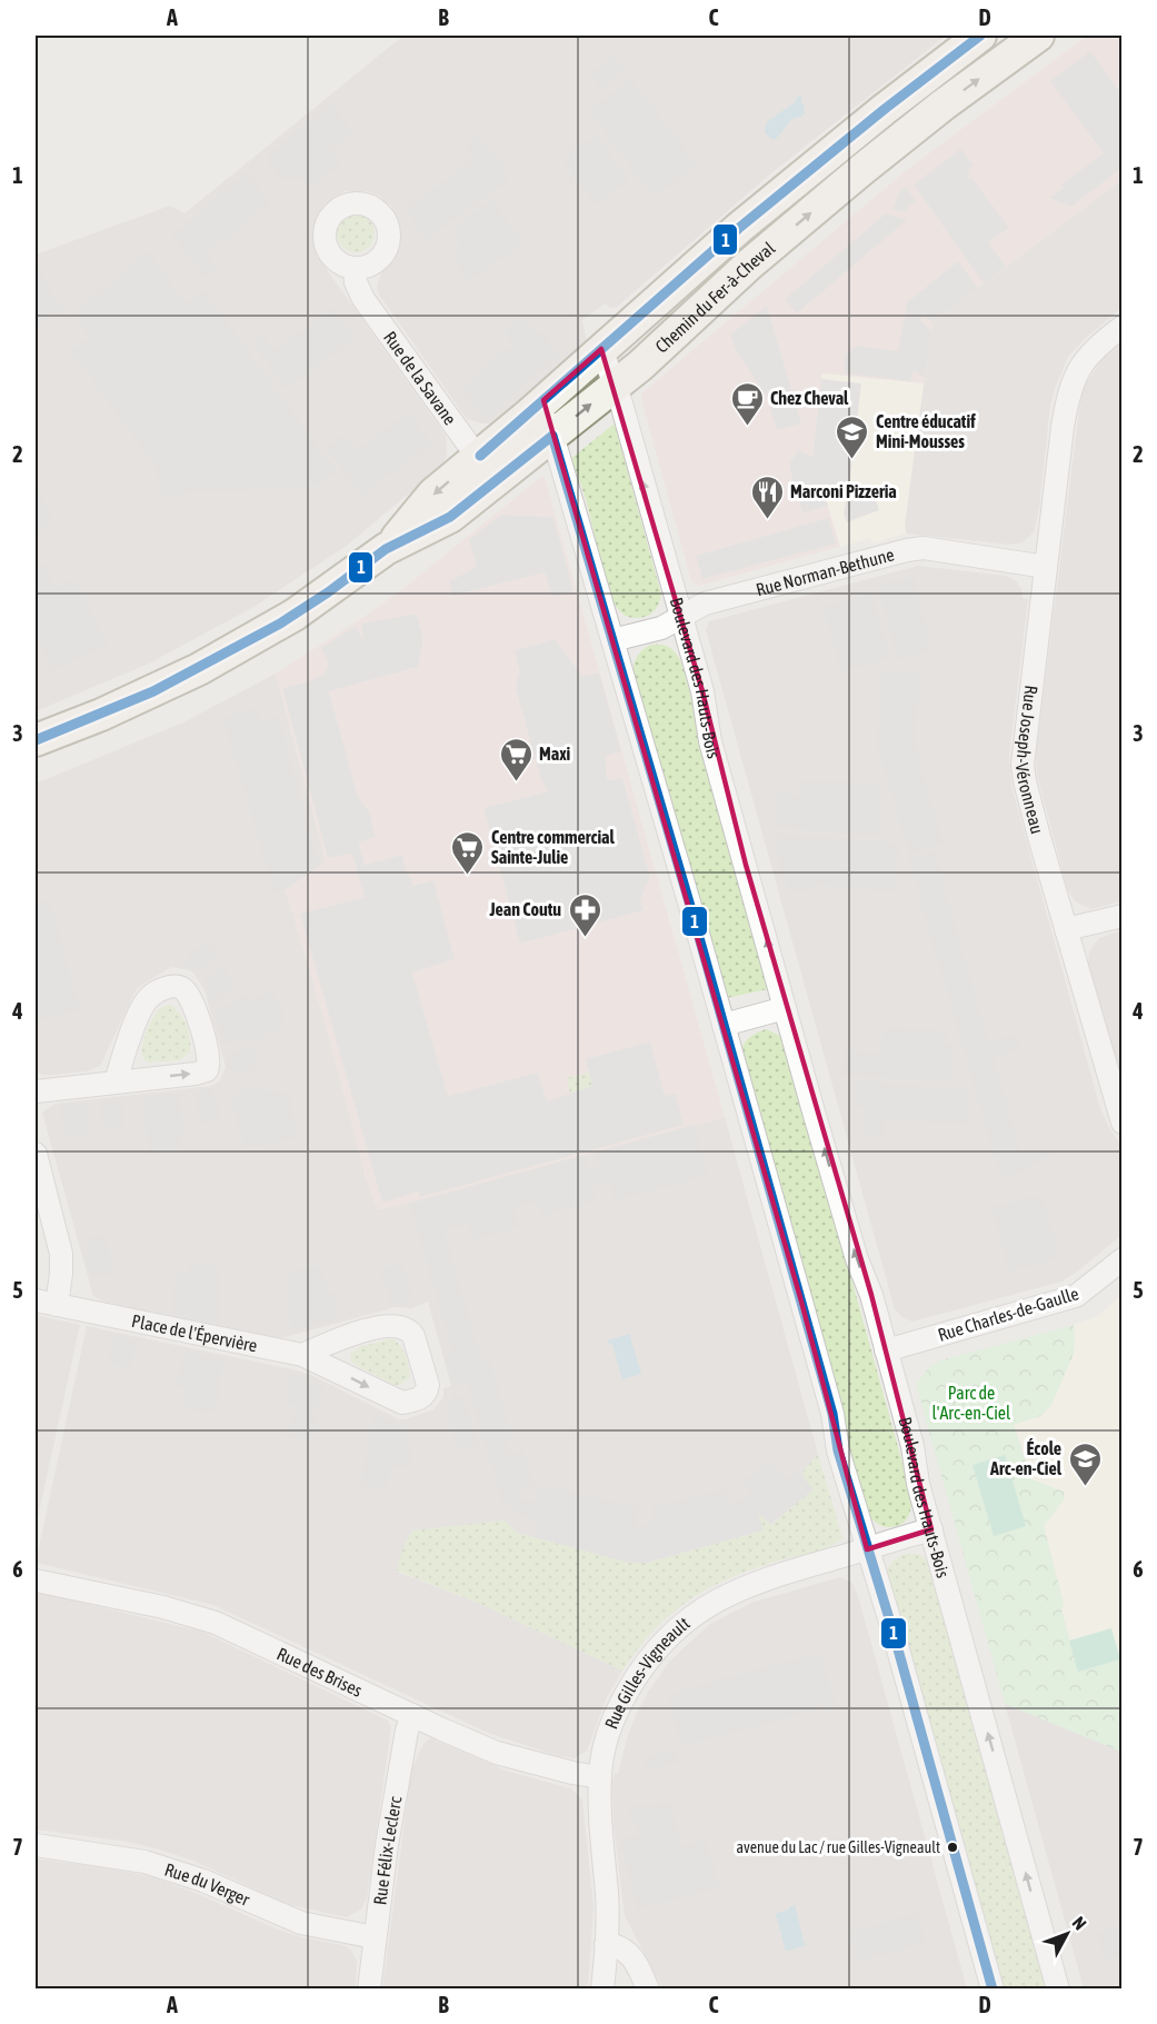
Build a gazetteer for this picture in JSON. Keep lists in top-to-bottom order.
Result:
{
  "streets": {
    "street": [
      "Chemin du Fer-à-Cheval",
      "Rue de la Savane",
      "Rue Norman-Bethune",
      "Boulevard des Hauts-Bois",
      "Rue Joseph-Véronneau",
      "Rue Charles-de-Gaulle",
      "Place de l'Épervière",
      "Rue des Brises",
      "Rue Gilles-Vigneault",
      "Rue Félix-Leclerc",
      "Rue du Verger"
    ]
  },
  "crossings": [
    ["Chemin du Fer-à-Cheval", "Rue de la Savane"],
    ["Chemin du Fer-à-Cheval", "Boulevard des Hauts-Bois"],
    ["Rue Norman-Bethune", "Boulevard des Hauts-Bois"],
    ["Rue Norman-Bethune", "Rue Joseph-Véronneau"],
    ["Boulevard des Hauts-Bois", "Rue Charles-de-Gaulle"],
    ["Boulevard des Hauts-Bois", "Rue Gilles-Vigneault"],
    ["Rue des Brises", "Rue Gilles-Vigneault"],
    ["Rue des Brises", "Rue Félix-Leclerc"],
    ["Rue Félix-Leclerc", "Rue du Verger"]
  ],
  "parks": ["Parc de l'Arc-en-Ciel"],
  "places": {
    "cafe": ["Chez Cheval"],
    "school or university": ["Centre éducatif Mini-Mousses", "École Arc-en-Ciel"],
    "restaurant": ["Marconi Pizzeria"],
    "supermarket": ["Maxi", "Centre commercial Sainte-Julie"],
    "pharmacy": ["Jean Coutu"],
    "other": ["avenue du Lac / rue Gilles-Vigneault"]
  },
  "lines": ["transit line 1"],
  "north": "top right",
  "grid": {
    "columns": [
      "A",
      "B",
      "C",
      "D"
    ],
    "rows": [
      "1",
      "2",
      "3",
      "4",
      "5",
      "6",
      "7"
    ]
  }
}
